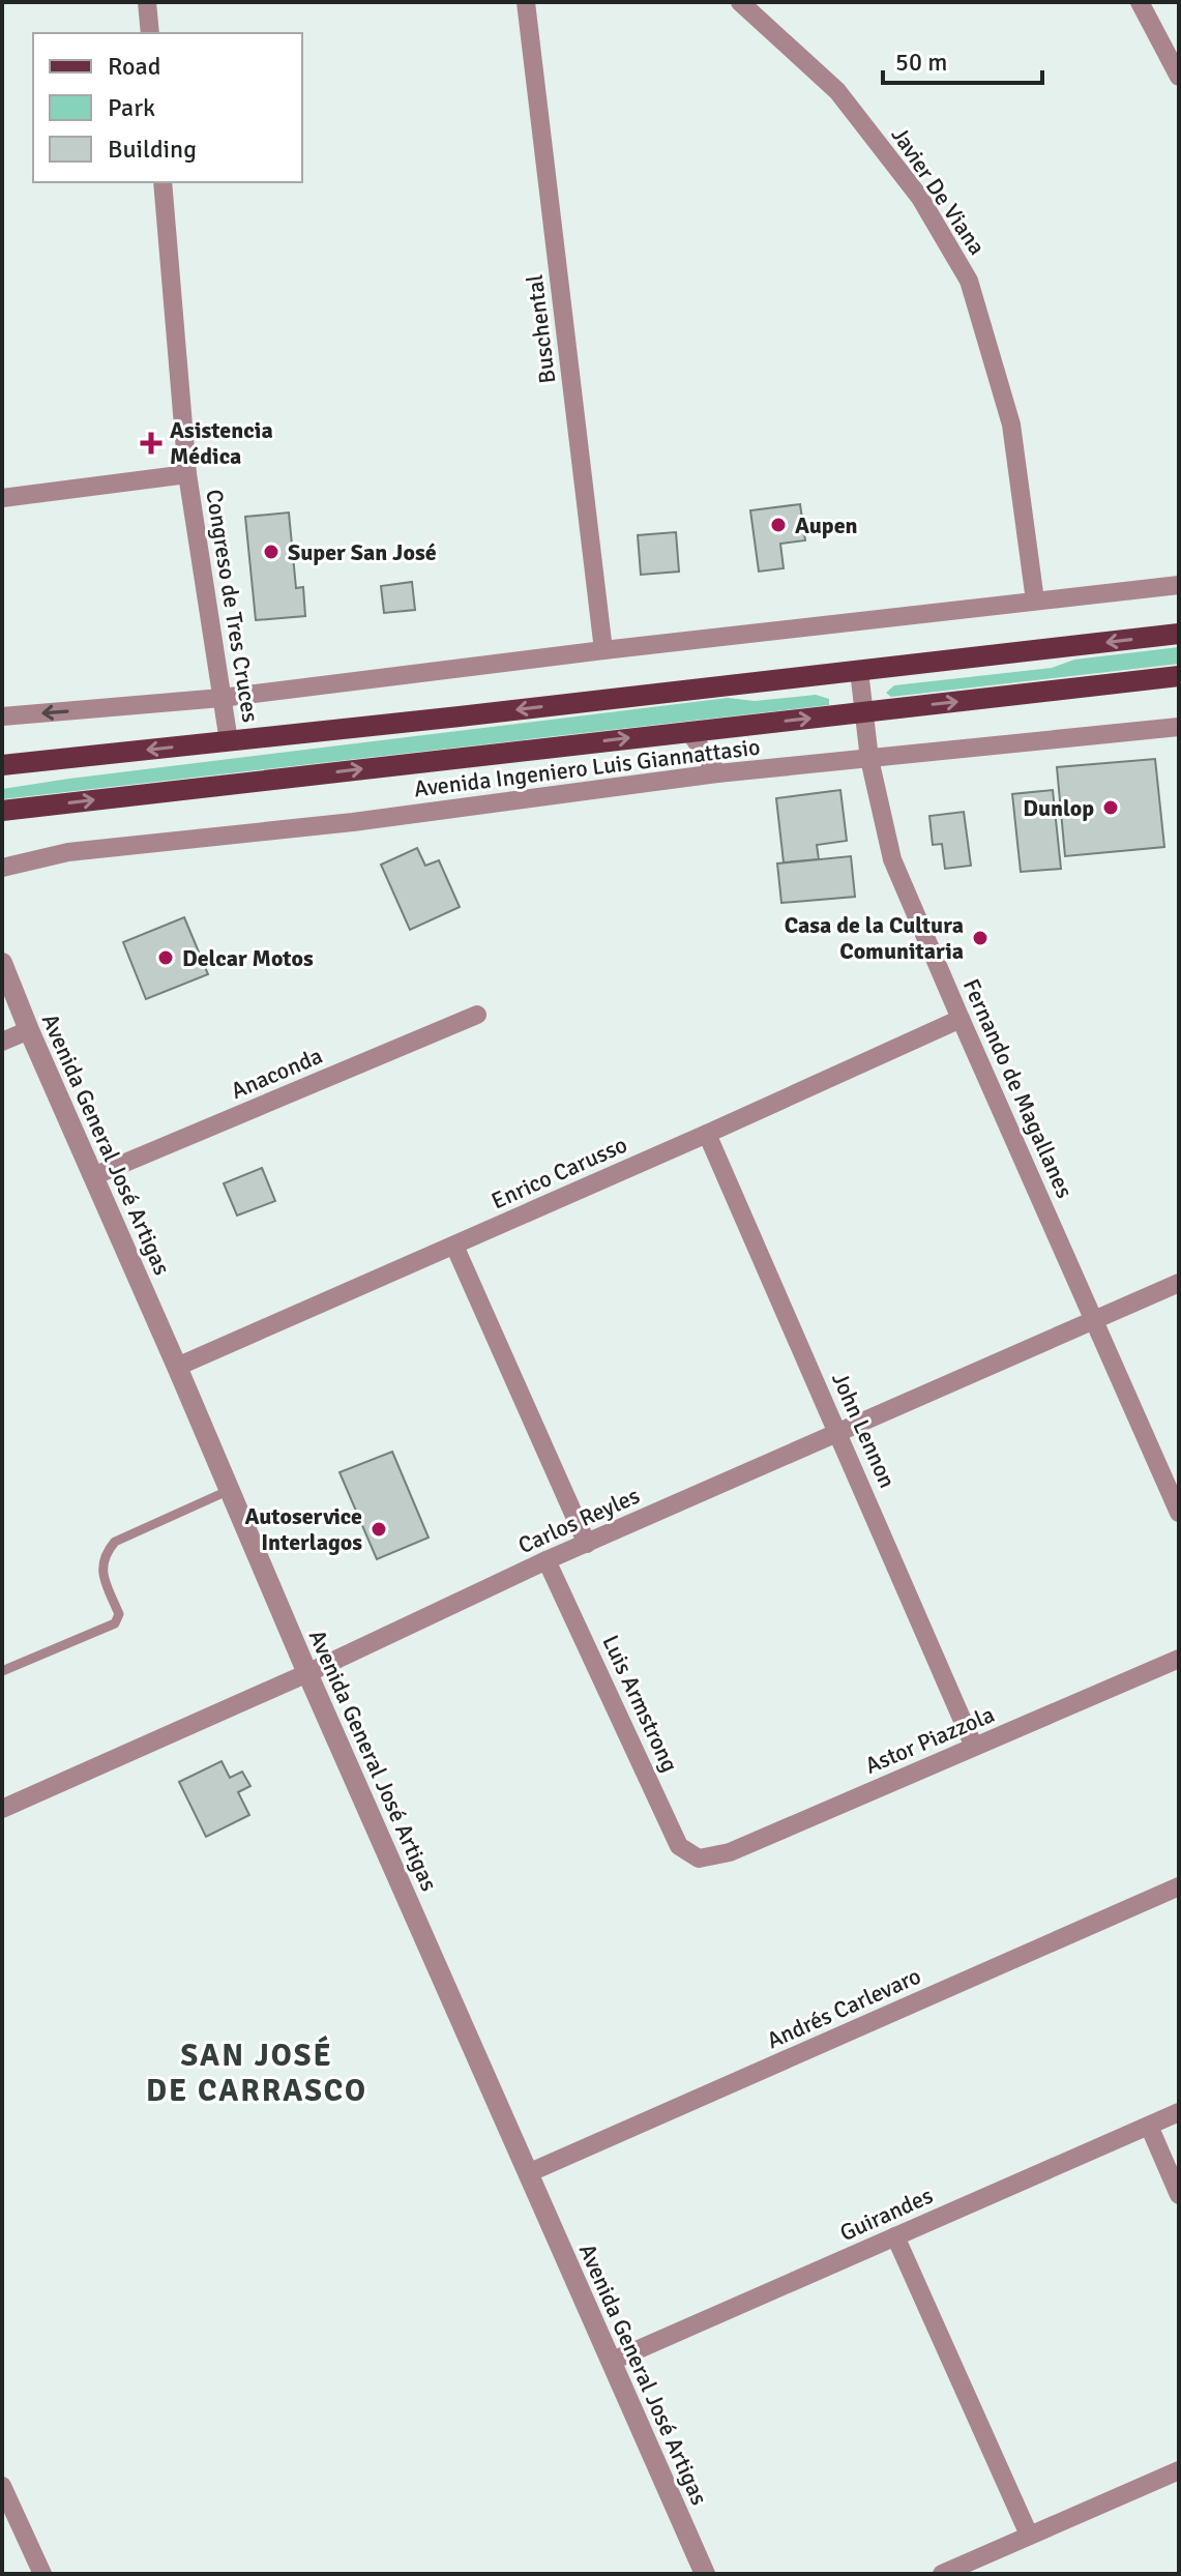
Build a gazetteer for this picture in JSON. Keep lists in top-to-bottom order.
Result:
{
  "streets": {
    "main road": ["Avenida Ingeniero Luis Giannattasio"],
    "street": [
      "Javier De Viana",
      "Buschental",
      "Congreso de Tres Cruces",
      "Anaconda",
      "Fernando de Magallanes",
      "Avenida General José Artigas",
      "Enrico Carusso",
      "John Lennon",
      "Carlos Reyles",
      "Luis Armstrong",
      "Astor Piazzola",
      "Andrés Carlevaro",
      "Guirandes"
    ]
  },
  "crossings": [
    ["Avenida Ingeniero Luis Giannattasio", "Fernando de Magallanes"],
    ["Anaconda", "Avenida General José Artigas"],
    ["Fernando de Magallanes", "Enrico Carusso"],
    ["Fernando de Magallanes", "Carlos Reyles"],
    ["Avenida General José Artigas", "Enrico Carusso"],
    ["Avenida General José Artigas", "Carlos Reyles"],
    ["Avenida General José Artigas", "Andrés Carlevaro"],
    ["Avenida General José Artigas", "Guirandes"],
    ["Enrico Carusso", "John Lennon"],
    ["John Lennon", "Carlos Reyles"],
    ["John Lennon", "Astor Piazzola"],
    ["Carlos Reyles", "Luis Armstrong"],
    ["Luis Armstrong", "Astor Piazzola"]
  ],
  "districts": ["SAN JOSÉ DE CARRASCO"],
  "places": {
    "health": ["Asistencia Médica"],
    "other": [
      "Aupen",
      "Super San José",
      "Dunlop",
      "Casa de la Cultura Comunitaria",
      "Delcar Motos",
      "Autoservice Interlagos"
    ]
  },
  "legend": ["Road", "Park", "Building"],
  "scale_bar": "50 m"
}
